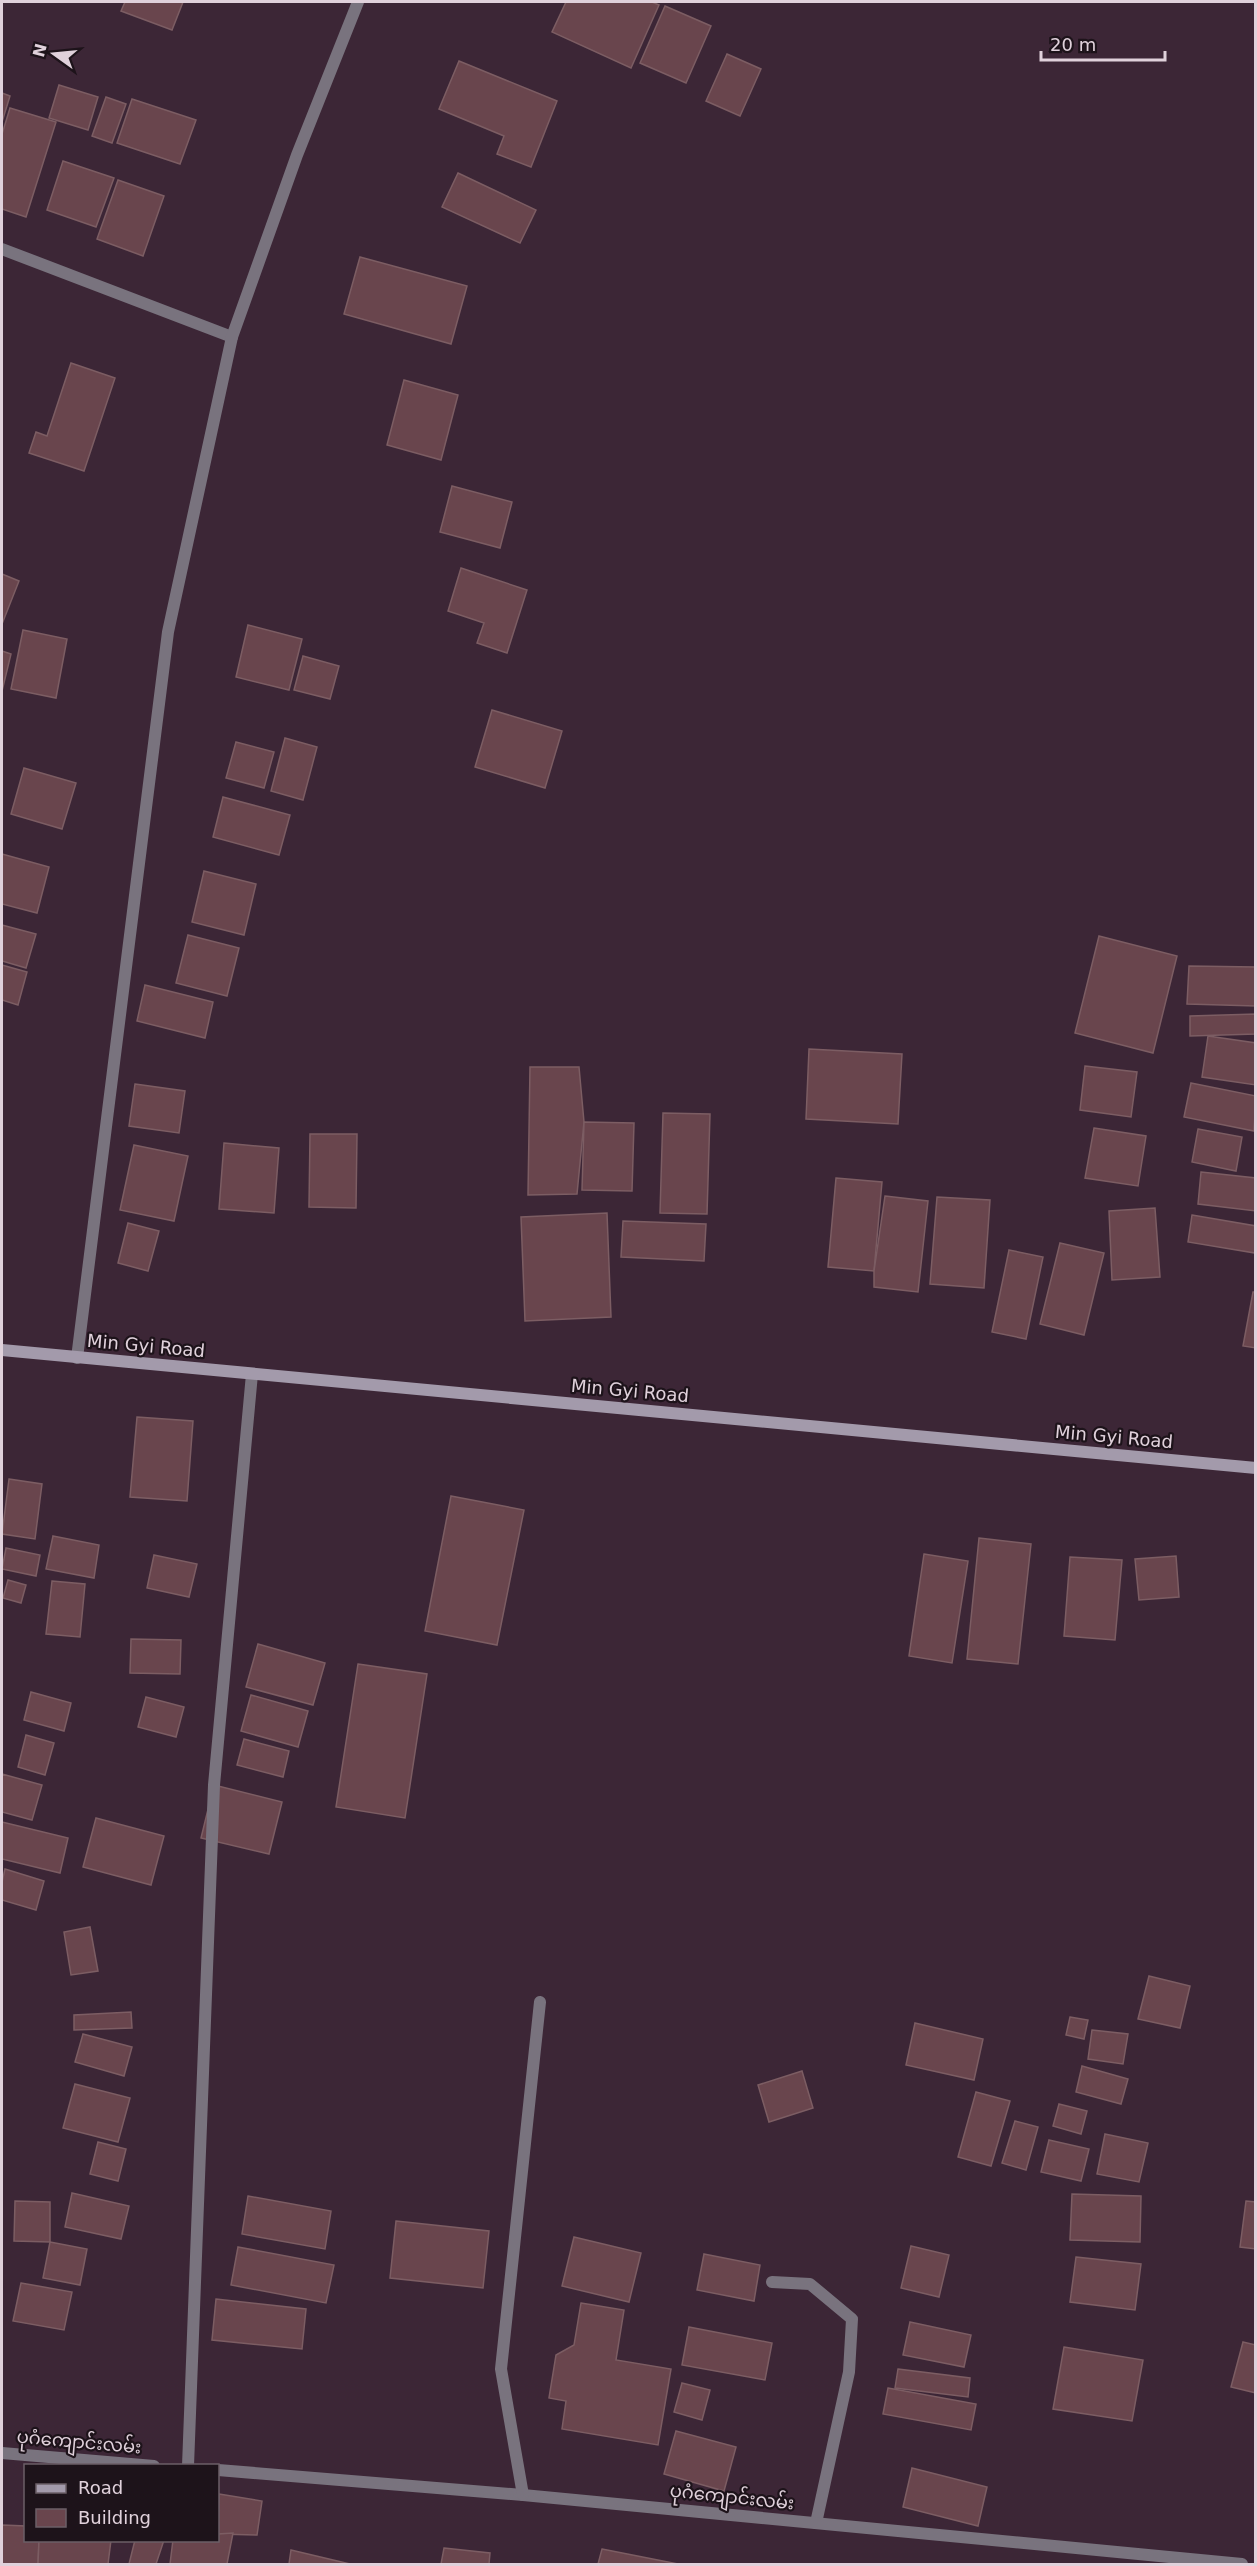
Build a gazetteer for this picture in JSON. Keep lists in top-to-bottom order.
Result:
{
  "streets": {
    "main road": ["Min Gyi Road"],
    "street": ["ပုဂံကျောင်းလမ်း"]
  },
  "legend": ["Road", "Building"],
  "scale_bar": "20 m",
  "north": "left"
}
